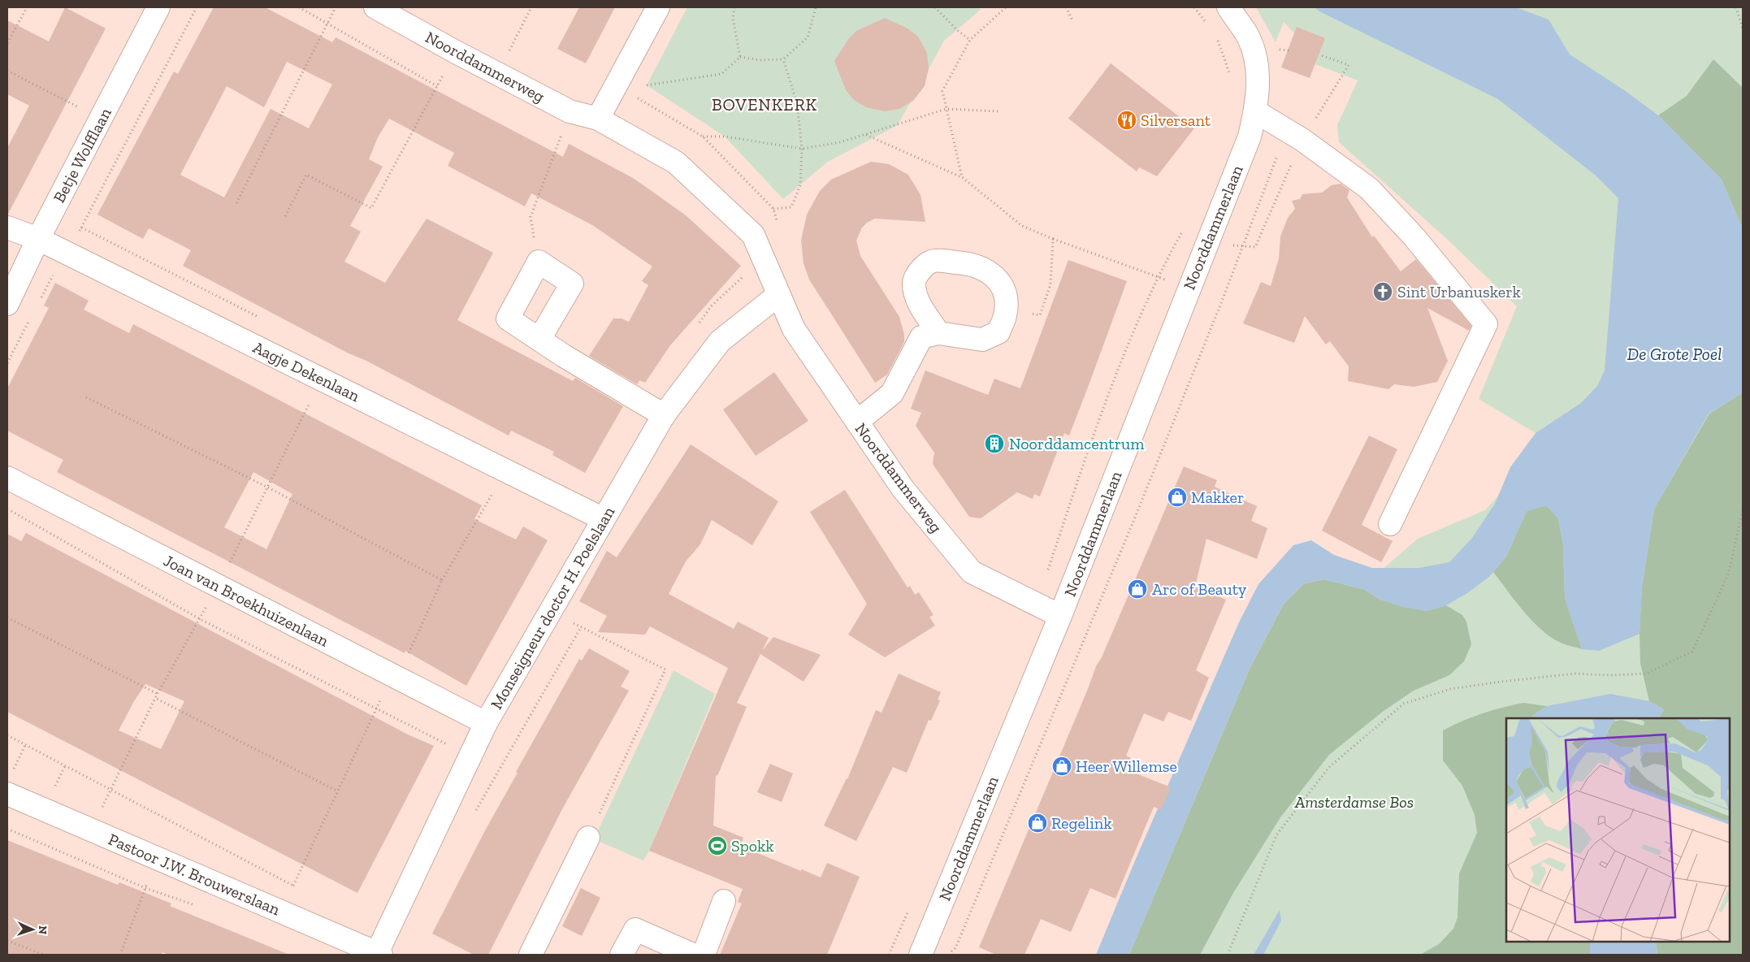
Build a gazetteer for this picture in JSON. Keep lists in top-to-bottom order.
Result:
{
  "streets": {
    "street": [
      "Noorddammerweg",
      "Betje Wolfflaan",
      "Noorddammerlaan",
      "Aagje Dekenlaan",
      "Joan van Broekhuizenlaan",
      "Monseigneur doctor H. Poelslaan",
      "Pastoor J.W. Brouwerslaan"
    ]
  },
  "crossings": [
    ["Noorddammerweg", "Noorddammerlaan"],
    ["Noorddammerweg", "Monseigneur doctor H. Poelslaan"],
    ["Betje Wolfflaan", "Aagje Dekenlaan"],
    ["Aagje Dekenlaan", "Monseigneur doctor H. Poelslaan"],
    ["Joan van Broekhuizenlaan", "Monseigneur doctor H. Poelslaan"],
    ["Monseigneur doctor H. Poelslaan", "Pastoor J.W. Brouwerslaan"]
  ],
  "districts": ["BOVENKERK"],
  "water": ["De Grote Poel"],
  "parks": ["Amsterdamse Bos"],
  "places": {
    "restaurant": ["Silversant"],
    "church": ["Sint Urbanuskerk"],
    "building": ["Noorddamcentrum"],
    "shop": [
      "Makker",
      "Arc of Beauty",
      "Heer Willemse",
      "Regelink"
    ],
    "sports": ["Spokk"]
  },
  "north": "right"
}
